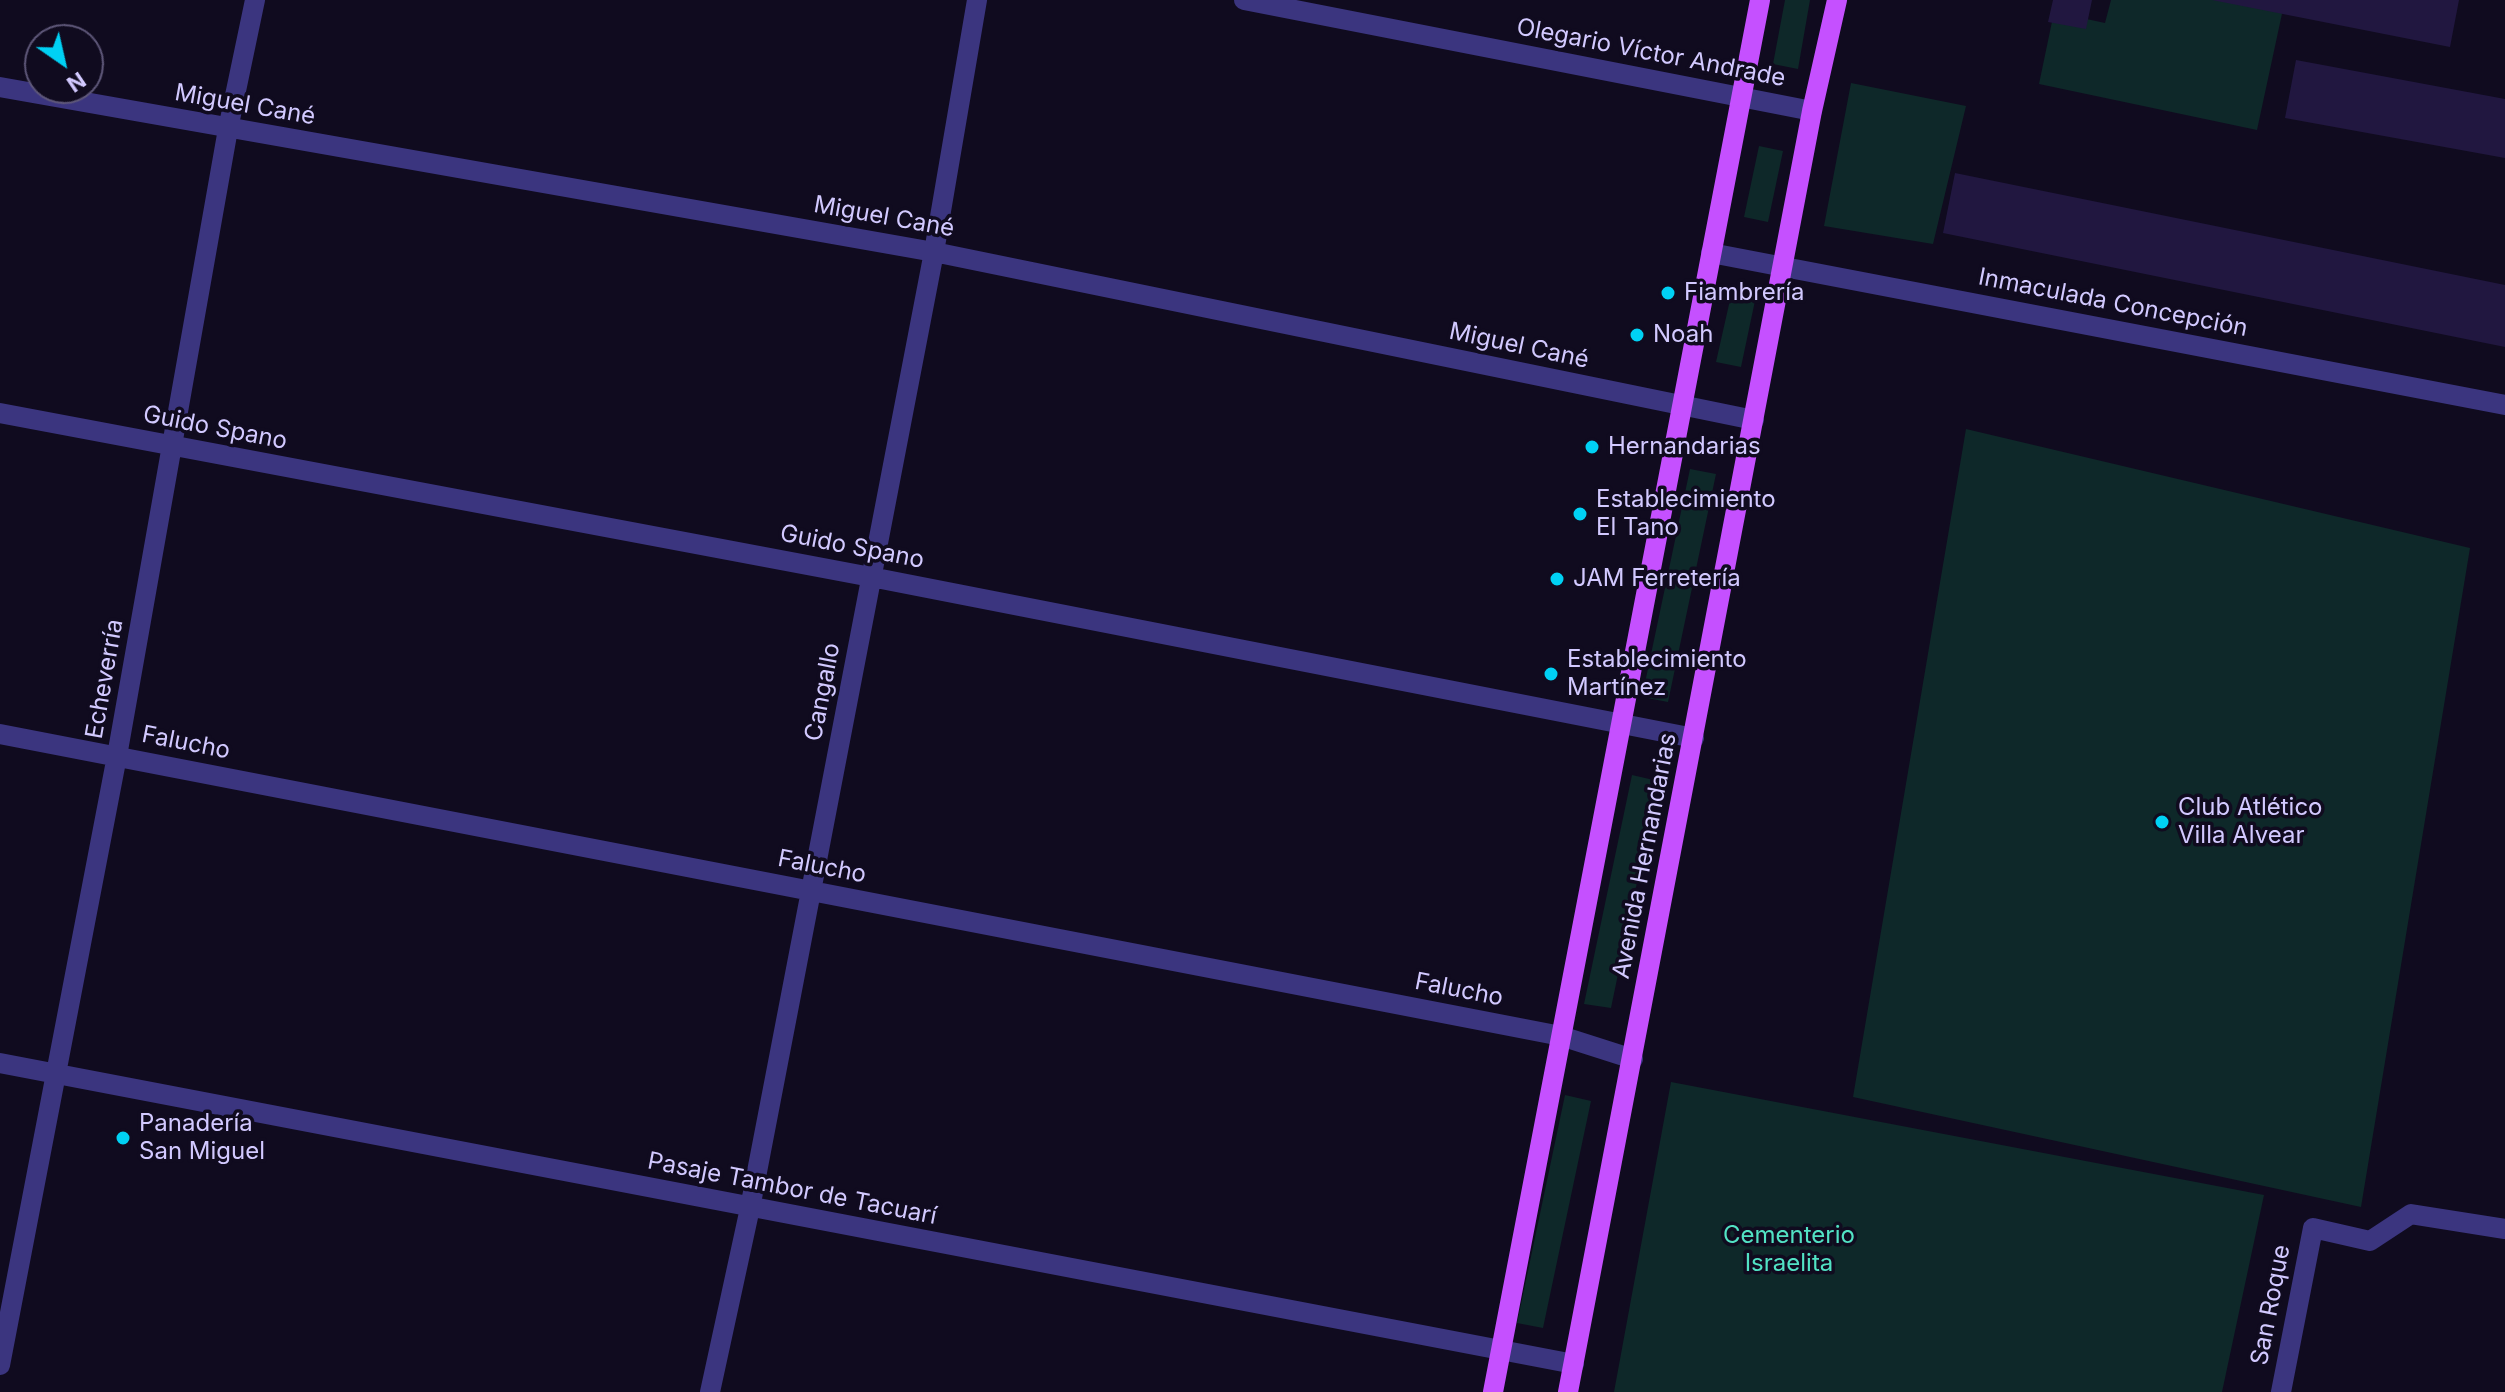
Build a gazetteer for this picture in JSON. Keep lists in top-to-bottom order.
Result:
{
  "streets": {
    "main road": ["Avenida Hernandarias"],
    "street": [
      "Olegario Víctor Andrade",
      "Miguel Cané",
      "Inmaculada Concepción",
      "Guido Spano",
      "Echeverría",
      "Cangallo",
      "Falucho",
      "Pasaje Tambor de Tacuarí",
      "San Roque"
    ]
  },
  "crossings": [
    ["Olegario Víctor Andrade", "Avenida Hernandarias"],
    ["Miguel Cané", "Echeverría"],
    ["Miguel Cané", "Cangallo"],
    ["Miguel Cané", "Avenida Hernandarias"],
    ["Inmaculada Concepción", "Avenida Hernandarias"],
    ["Guido Spano", "Echeverría"],
    ["Guido Spano", "Cangallo"],
    ["Guido Spano", "Avenida Hernandarias"],
    ["Echeverría", "Falucho"],
    ["Echeverría", "Pasaje Tambor de Tacuarí"],
    ["Cangallo", "Falucho"],
    ["Cangallo", "Pasaje Tambor de Tacuarí"],
    ["Falucho", "Avenida Hernandarias"],
    ["Avenida Hernandarias", "Pasaje Tambor de Tacuarí"]
  ],
  "parks": ["Cementerio Israelita"],
  "places": [
    "Fiambrería",
    "Noah",
    "Hernandarias",
    "Establecimiento El Tano",
    "JAM Ferretería",
    "Establecimiento Martínez",
    "Club Atlético Villa Alvear",
    "Panadería San Miguel"
  ],
  "north": "bottom right"
}
